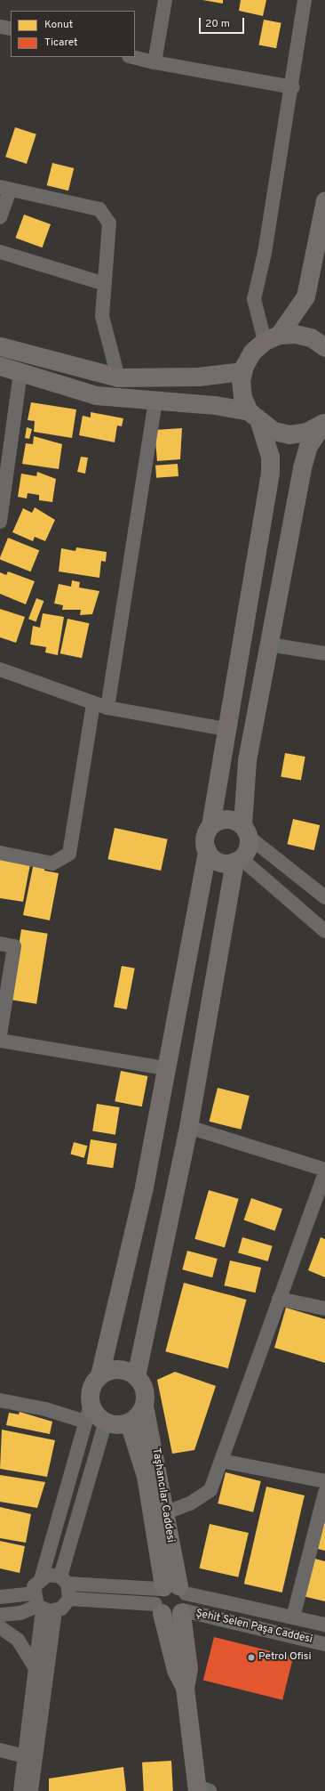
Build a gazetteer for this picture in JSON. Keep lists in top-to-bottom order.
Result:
{
  "streets": {
    "main road": ["Taşhancılar Caddesi"],
    "street": ["Şehit Selen Paşa Caddesi"]
  },
  "crossings": [
    ["Taşhancılar Caddesi", "Şehit Selen Paşa Caddesi"]
  ],
  "places": ["Petrol Ofisi"],
  "legend": ["Konut", "Ticaret"],
  "scale_bar": "20 m"
}
